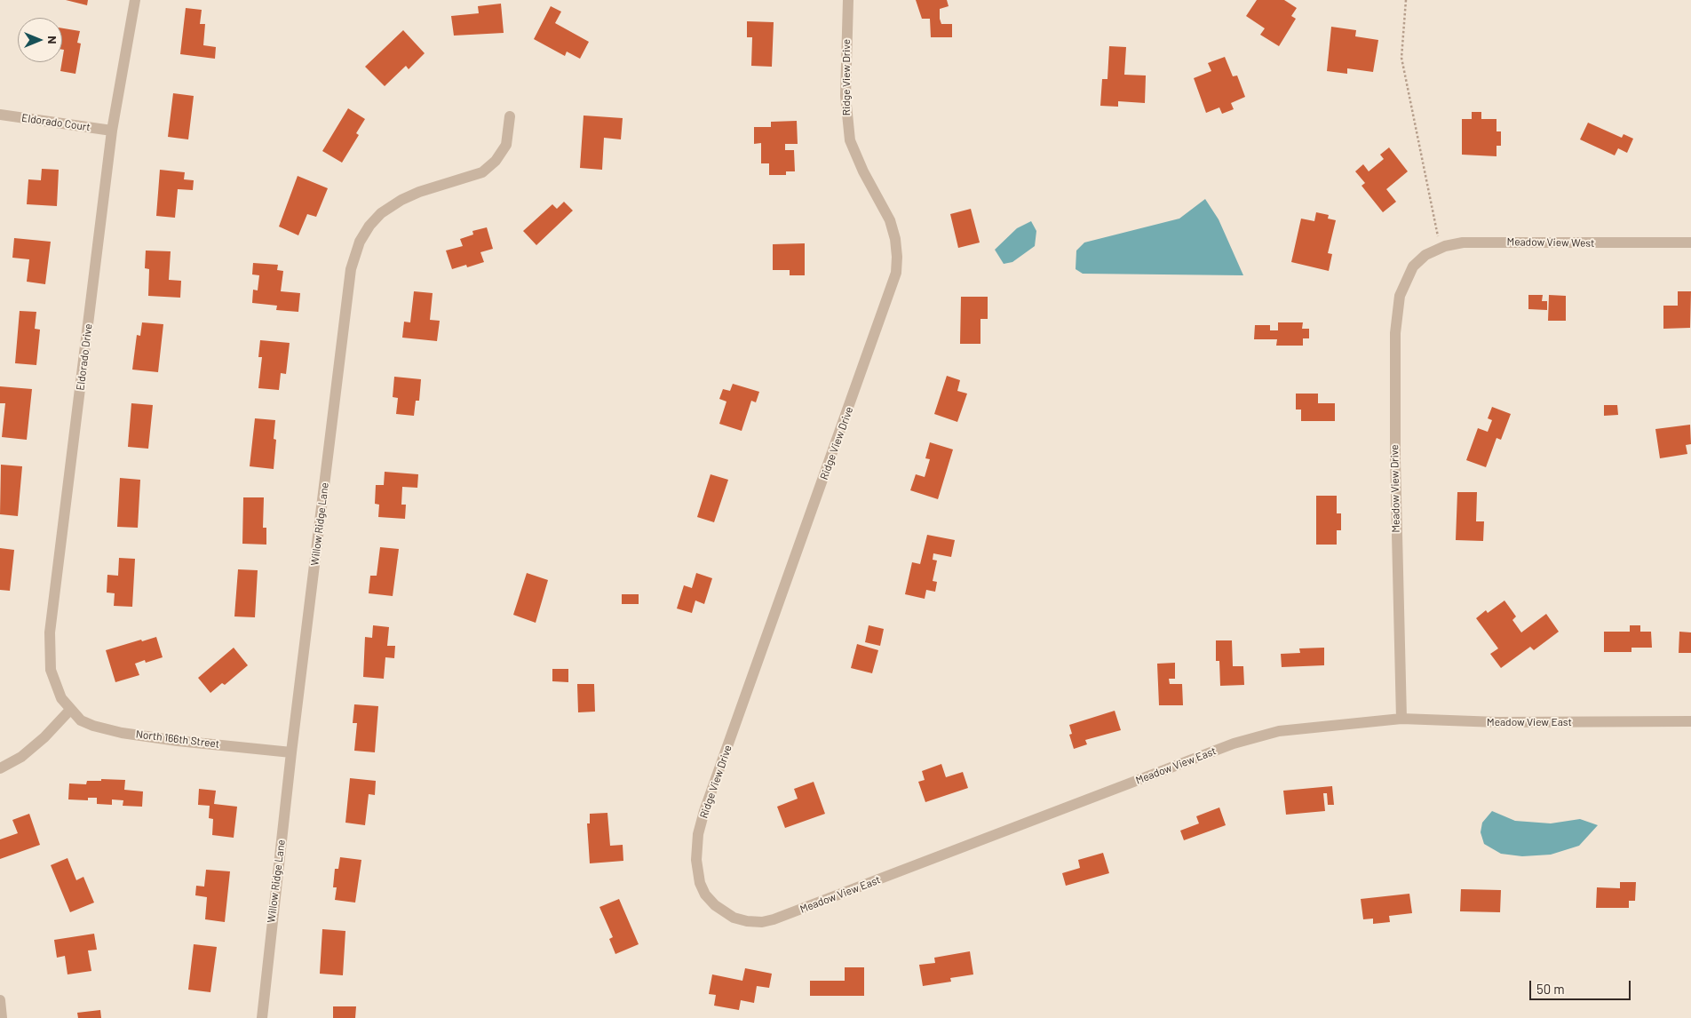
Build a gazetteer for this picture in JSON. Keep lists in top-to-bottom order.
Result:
{
  "streets": {
    "street": [
      "Ridge View Drive",
      "Eldorado Court",
      "Meadow View West",
      "Eldorado Drive",
      "Meadow View Drive",
      "Willow Ridge Lane",
      "Meadow View East",
      "North 166th Street"
    ]
  },
  "crossings": [
    ["Ridge View Drive", "Meadow View East"],
    ["Eldorado Court", "Eldorado Drive"],
    ["Meadow View West", "Meadow View Drive"],
    ["Eldorado Drive", "North 166th Street"],
    ["Meadow View Drive", "Meadow View East"],
    ["Willow Ridge Lane", "North 166th Street"]
  ],
  "scale_bar": "50 m",
  "north": "right"
}
